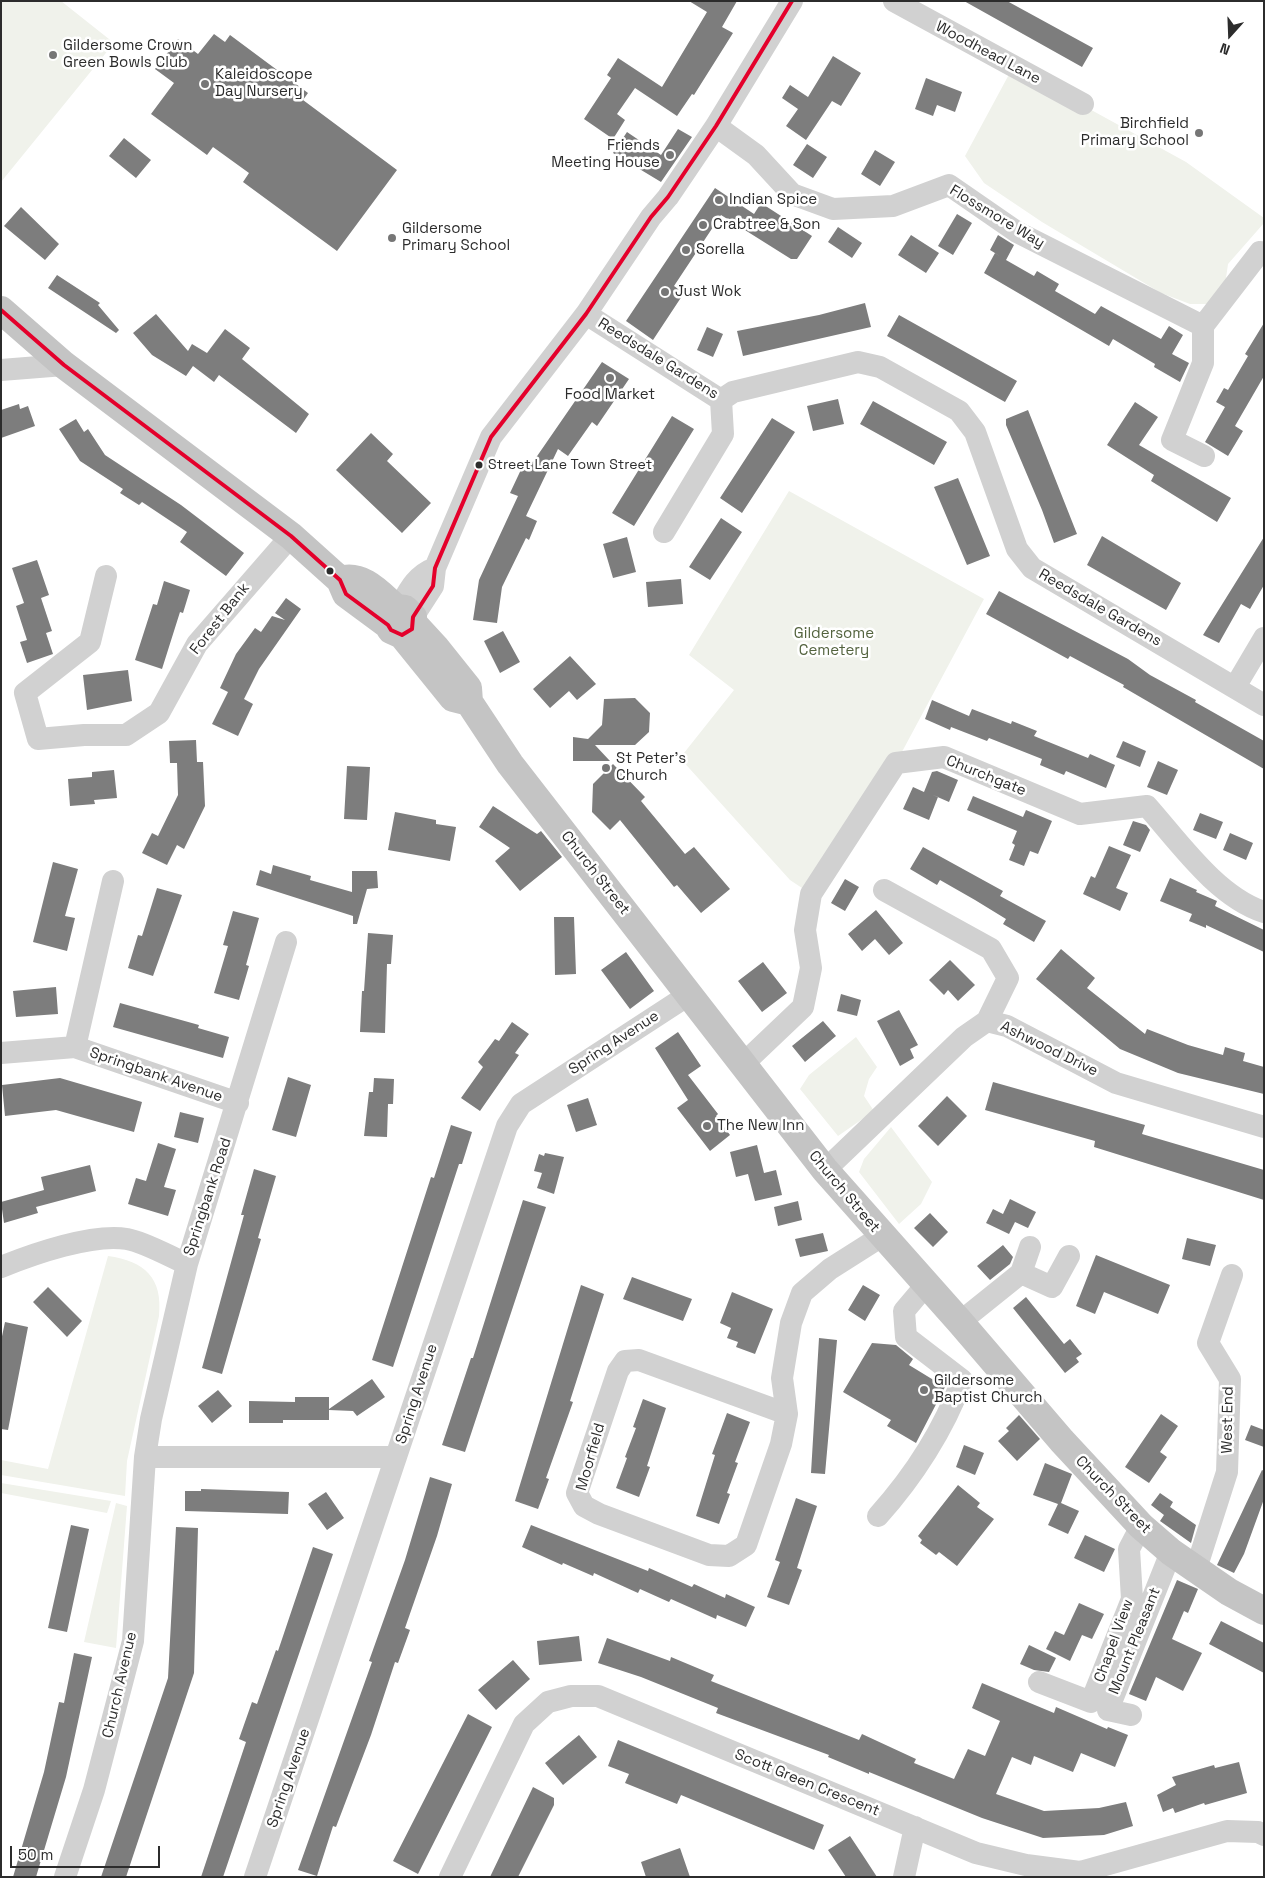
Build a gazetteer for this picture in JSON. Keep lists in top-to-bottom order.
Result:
{
  "streets": {
    "main road": ["Church Street"],
    "street": [
      "Woodhead Lane",
      "Flossmore Way",
      "Reedsdale Gardens",
      "Forest Bank",
      "Churchgate",
      "Spring Avenue",
      "Ashwood Drive",
      "Springbank Avenue",
      "Springbank Road",
      "West End",
      "Moorfield",
      "Chapel View",
      "Mount Pleasant",
      "Church Avenue",
      "Scott Green Crescent"
    ]
  },
  "crossings": [
    ["Forest Bank", "Church Street"],
    ["Churchgate", "Church Street"],
    ["Church Street", "Spring Avenue"],
    ["Church Street", "Ashwood Drive"],
    ["Church Street", "West End"],
    ["Church Street", "Moorfield"],
    ["Church Street", "Chapel View"],
    ["Church Street", "Mount Pleasant"],
    ["Springbank Avenue", "Springbank Road"],
    ["Springbank Road", "Church Avenue"]
  ],
  "parks": ["Gildersome Cemetery"],
  "places": [
    "Gildersome Crown Green Bowls Club",
    "Kaleidoscope Day Nursery",
    "Birchfield Primary School",
    "Friends Meeting House",
    "Indian Spice",
    "Crabtree & Son",
    "Gildersome Primary School",
    "Sorella",
    "Just Wok",
    "Food Market",
    "Street Lane Town Street",
    "St Peter's Church",
    "The New Inn",
    "Gildersome Baptist Church"
  ],
  "scale_bar": "50 m",
  "north": "bottom"
}
